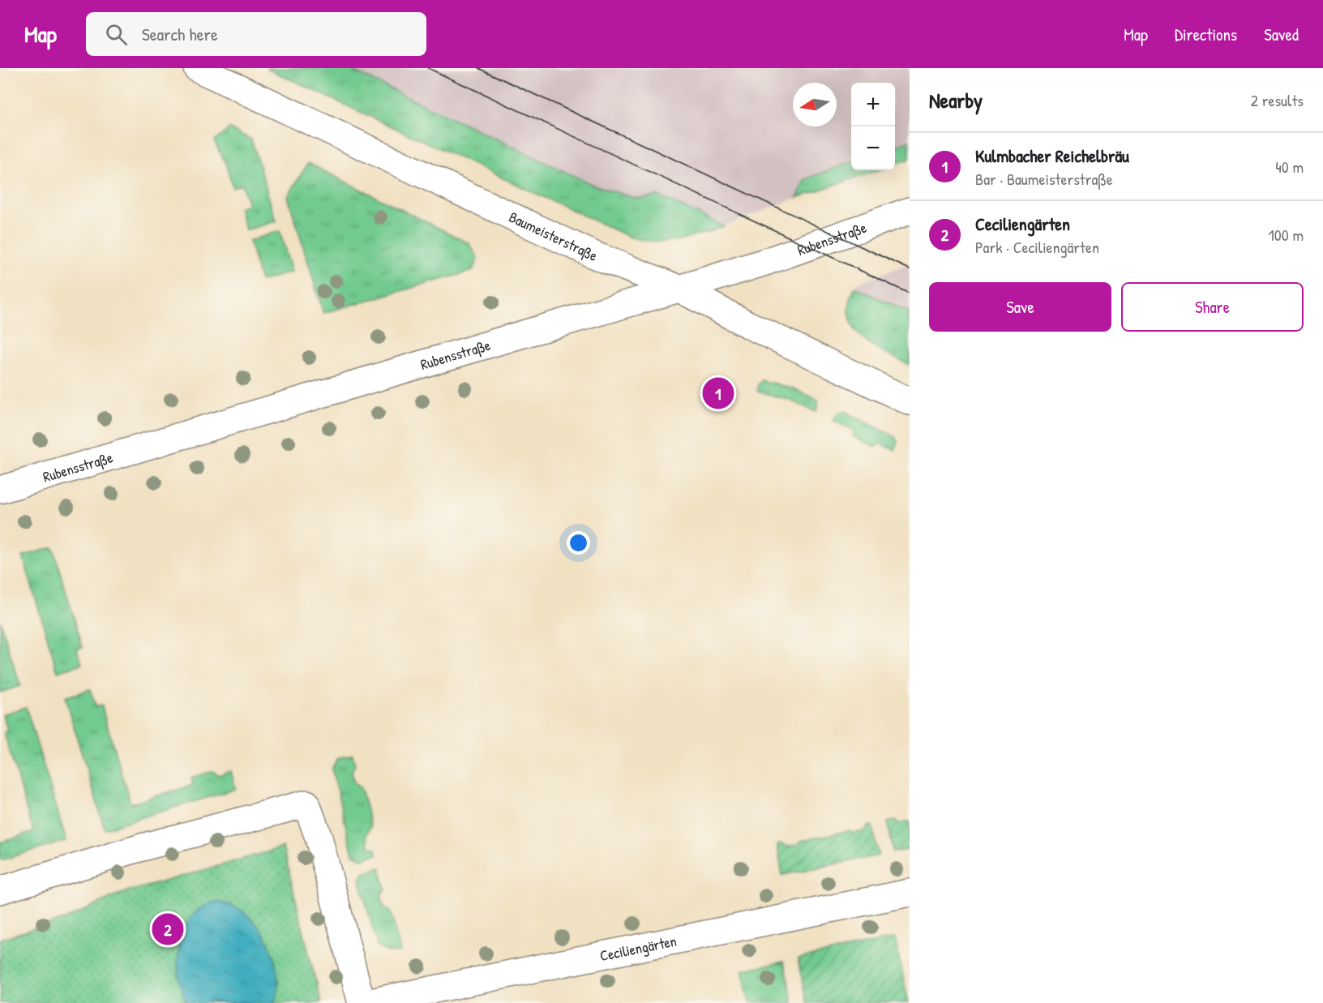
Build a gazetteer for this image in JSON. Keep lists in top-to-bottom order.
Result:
{
  "streets": {
    "street": ["Baumeisterstraße", "Rubensstraße", "Ceciliengärten"]
  },
  "crossings": [
    ["Baumeisterstraße", "Rubensstraße"]
  ],
  "north": "left",
  "page": {
    "header": "Map",
    "search": "Search here",
    "nav": ["Map", "Directions", "Saved"],
    "heading": ["Nearby", "2 results"],
    "map_buttons": ["+", "−"],
    "list": [
      {
        "mark": "1",
        "name": "Kulmbacher Reichelbräu",
        "note": "Bar · Baumeisterstraße",
        "value": "40 m"
      },
      {
        "mark": "2",
        "name": "Ceciliengärten",
        "note": "Park · Ceciliengärten",
        "value": "100 m"
      }
    ],
    "buttons": ["Save", "Share"],
    "pins": ["1", "2"]
  }
}
